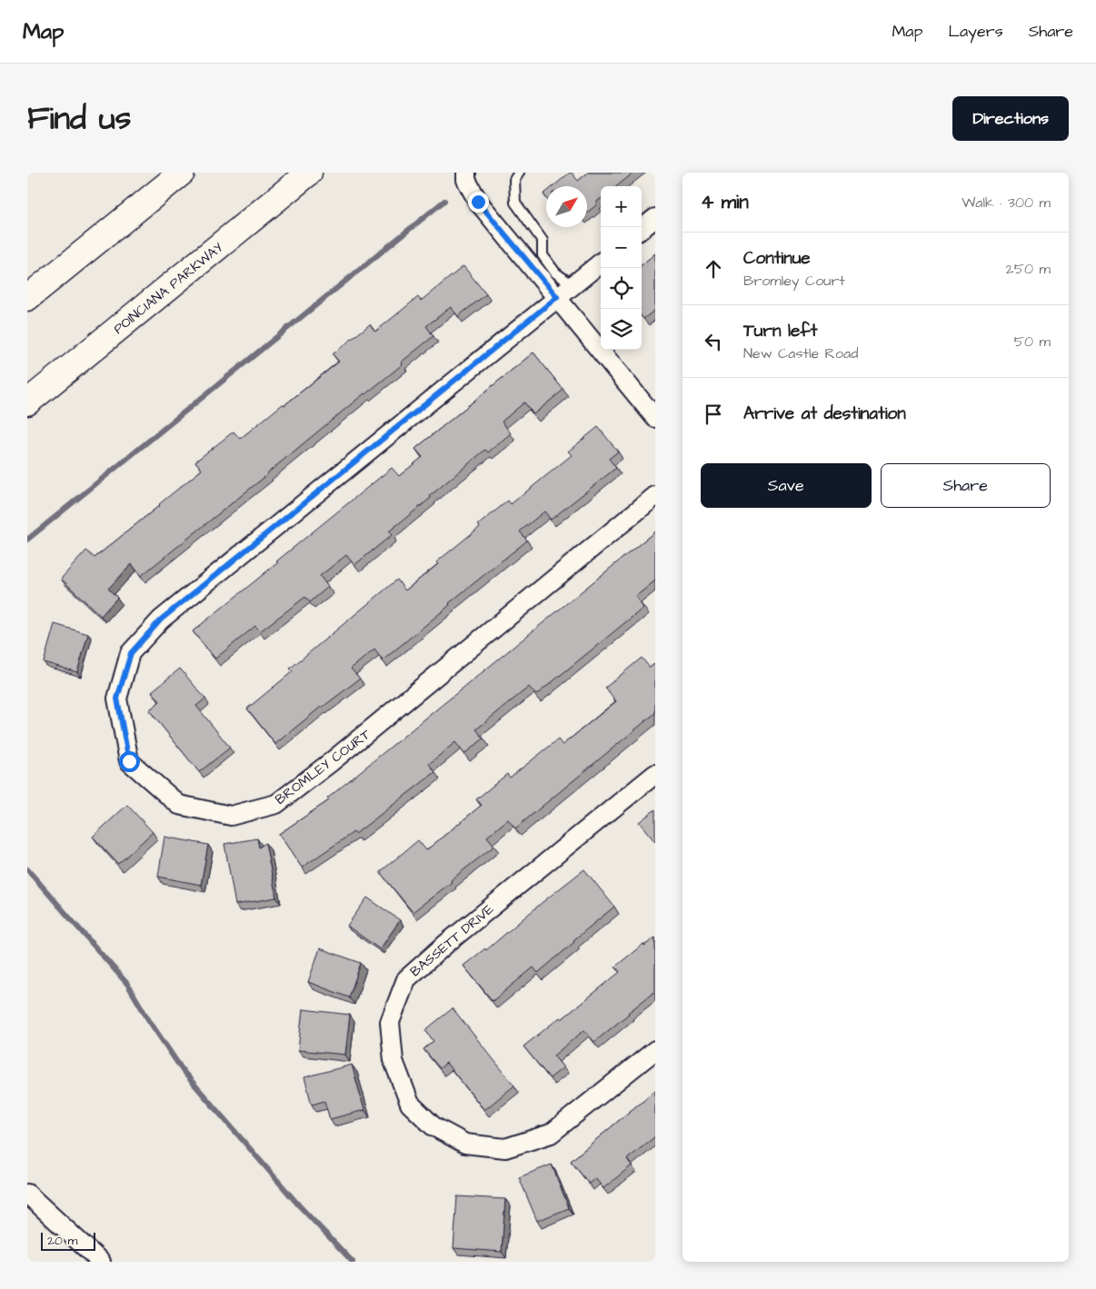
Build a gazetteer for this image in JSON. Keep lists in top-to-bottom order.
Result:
{
  "streets": {
    "highway": ["POINCIANA PARKWAY"],
    "street": ["BROMLEY COURT", "BASSETT DRIVE"]
  },
  "scale_bar": "20 m",
  "north": "top right",
  "page": {
    "header": "Map",
    "nav": ["Map", "Layers", "Share"],
    "title": "Find us",
    "buttons": [
      "Directions",
      ["Save", "Share"]
    ],
    "heading": ["4 min", "Walk · 300 m"],
    "map_buttons": ["+", "−"],
    "list": [
      ["Continue", "Bromley Court", "250 m"],
      ["Turn left", "New Castle Road", "50 m"],
      "Arrive at destination"
    ],
    "scale": "20 m"
  }
}
